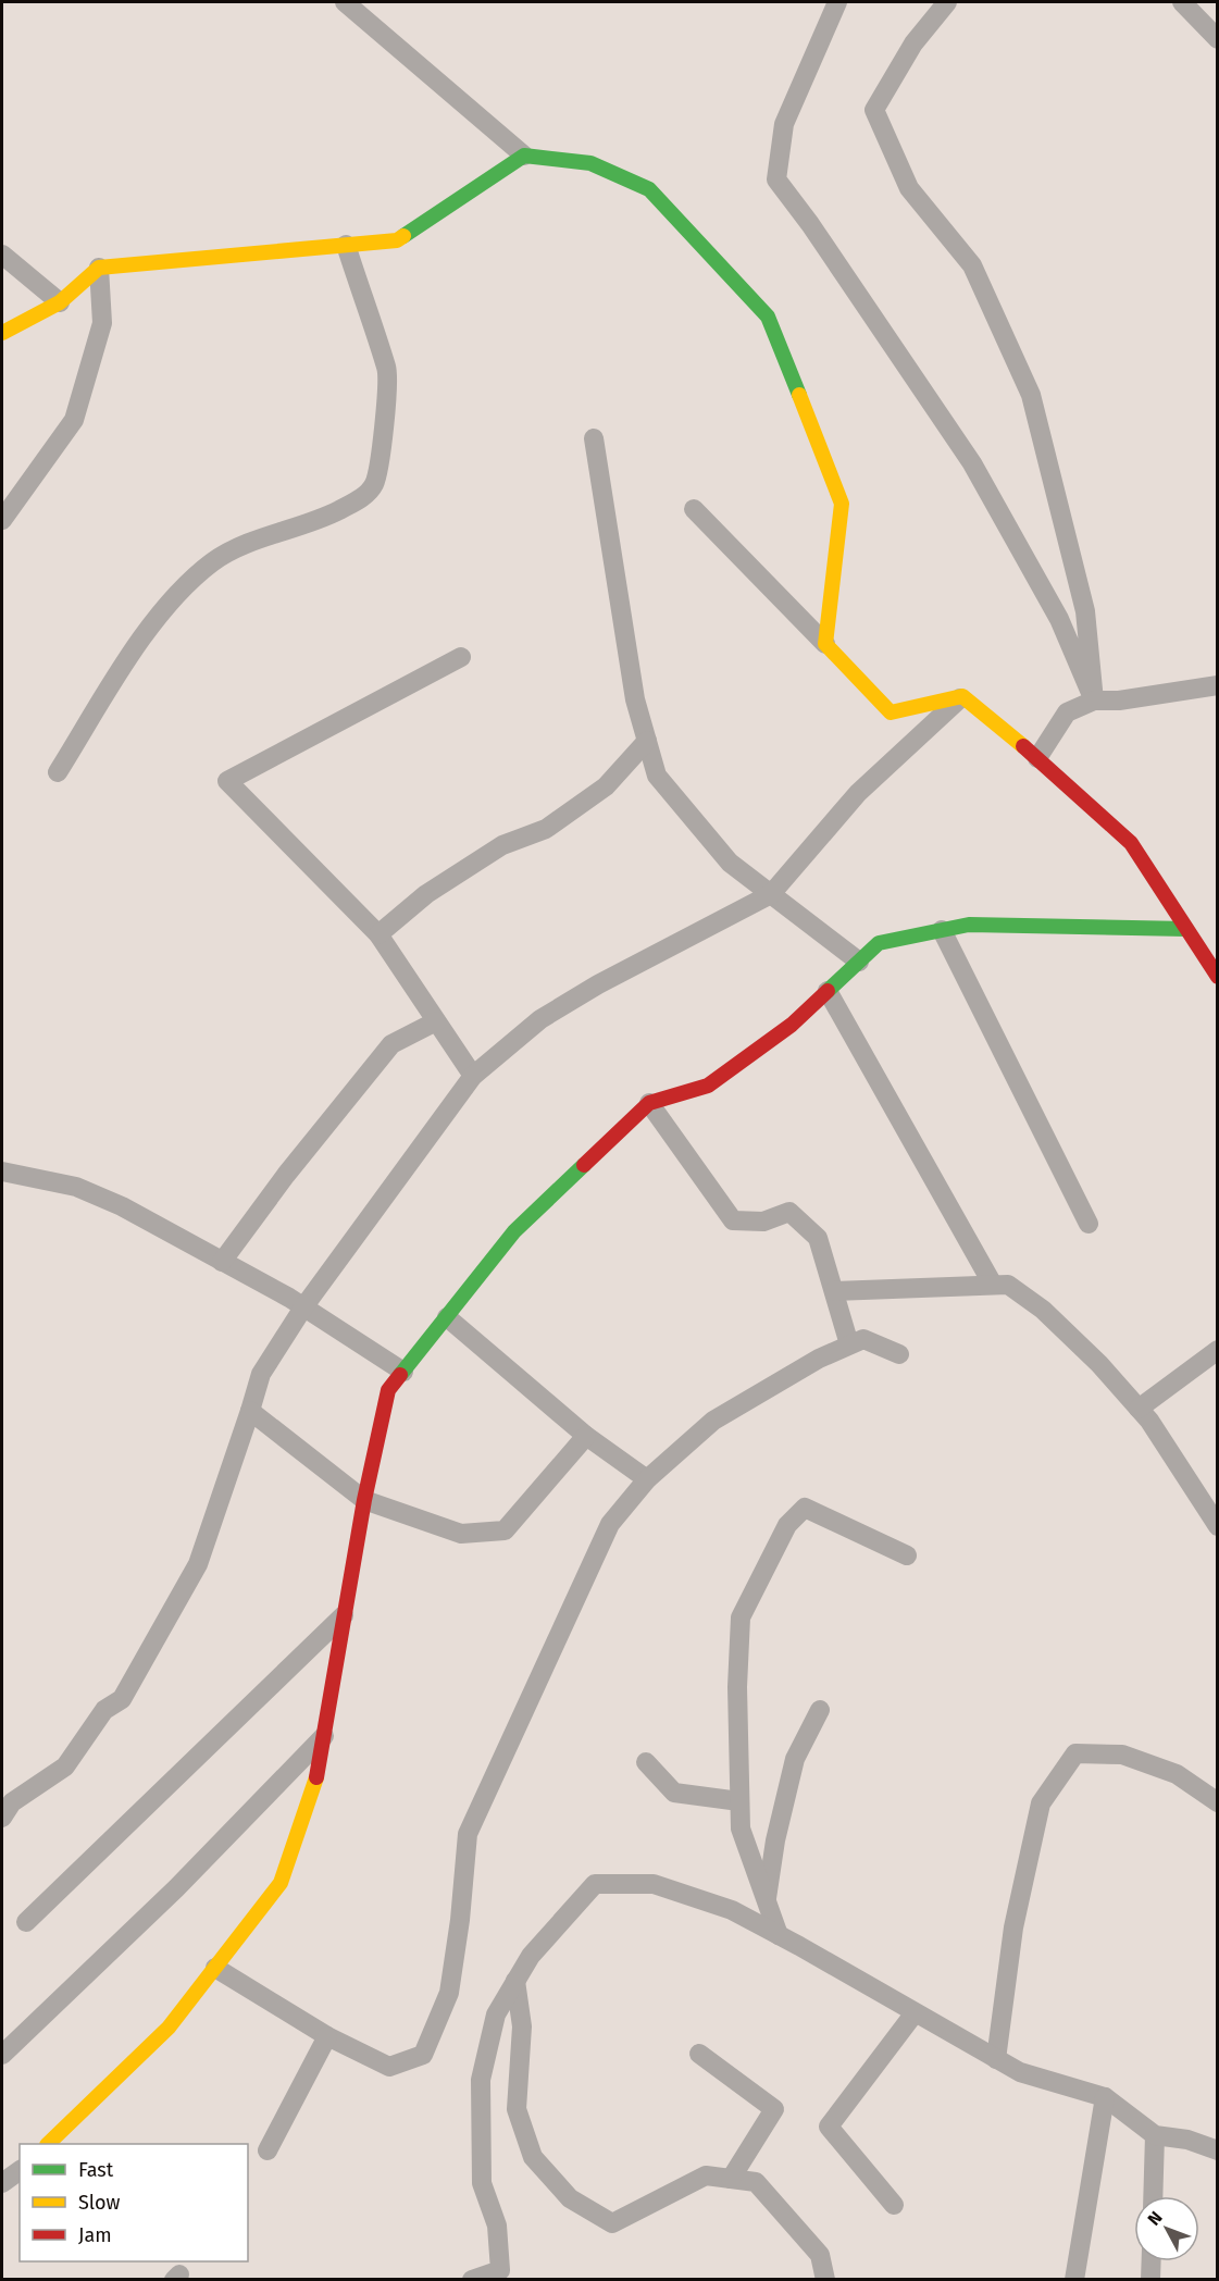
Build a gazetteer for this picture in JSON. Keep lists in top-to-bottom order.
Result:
{
  "legend": ["Fast", "Slow", "Jam"],
  "north": "top left"
}
